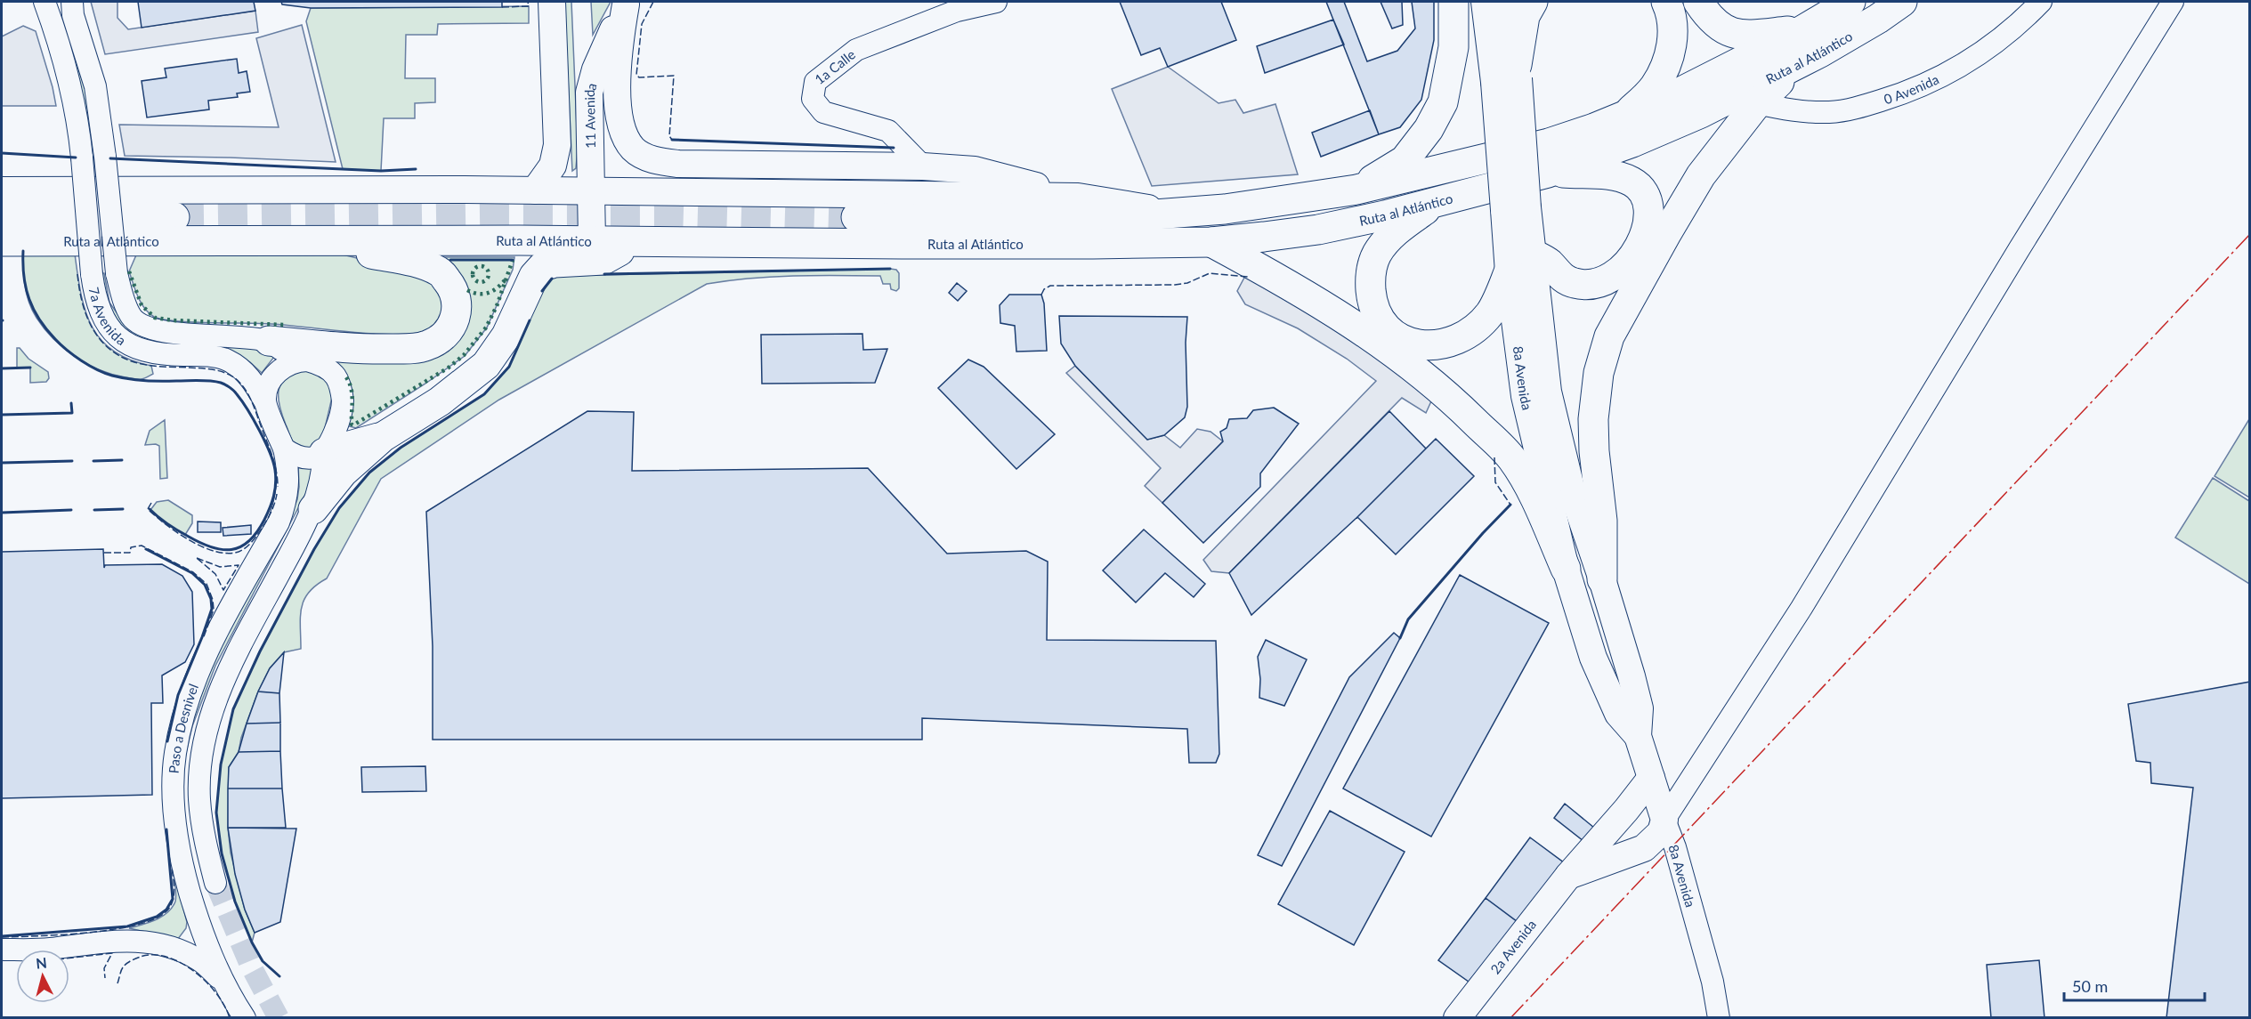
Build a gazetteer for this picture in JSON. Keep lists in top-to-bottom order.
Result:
{
  "streets": {
    "highway": ["Ruta al Atlántico"],
    "main road": ["11 Avenida", "8a Avenida", "2a Avenida"],
    "street": [
      "1a Calle",
      "0 Avenida",
      "7a Avenida",
      "Paso a Desnivel"
    ]
  },
  "crossings": [
    ["Ruta al Atlántico", "11 Avenida"],
    ["7a Avenida", "Paso a Desnivel"],
    ["8a Avenida", "2a Avenida"]
  ],
  "scale_bar": "50 m",
  "north": "top"
}
